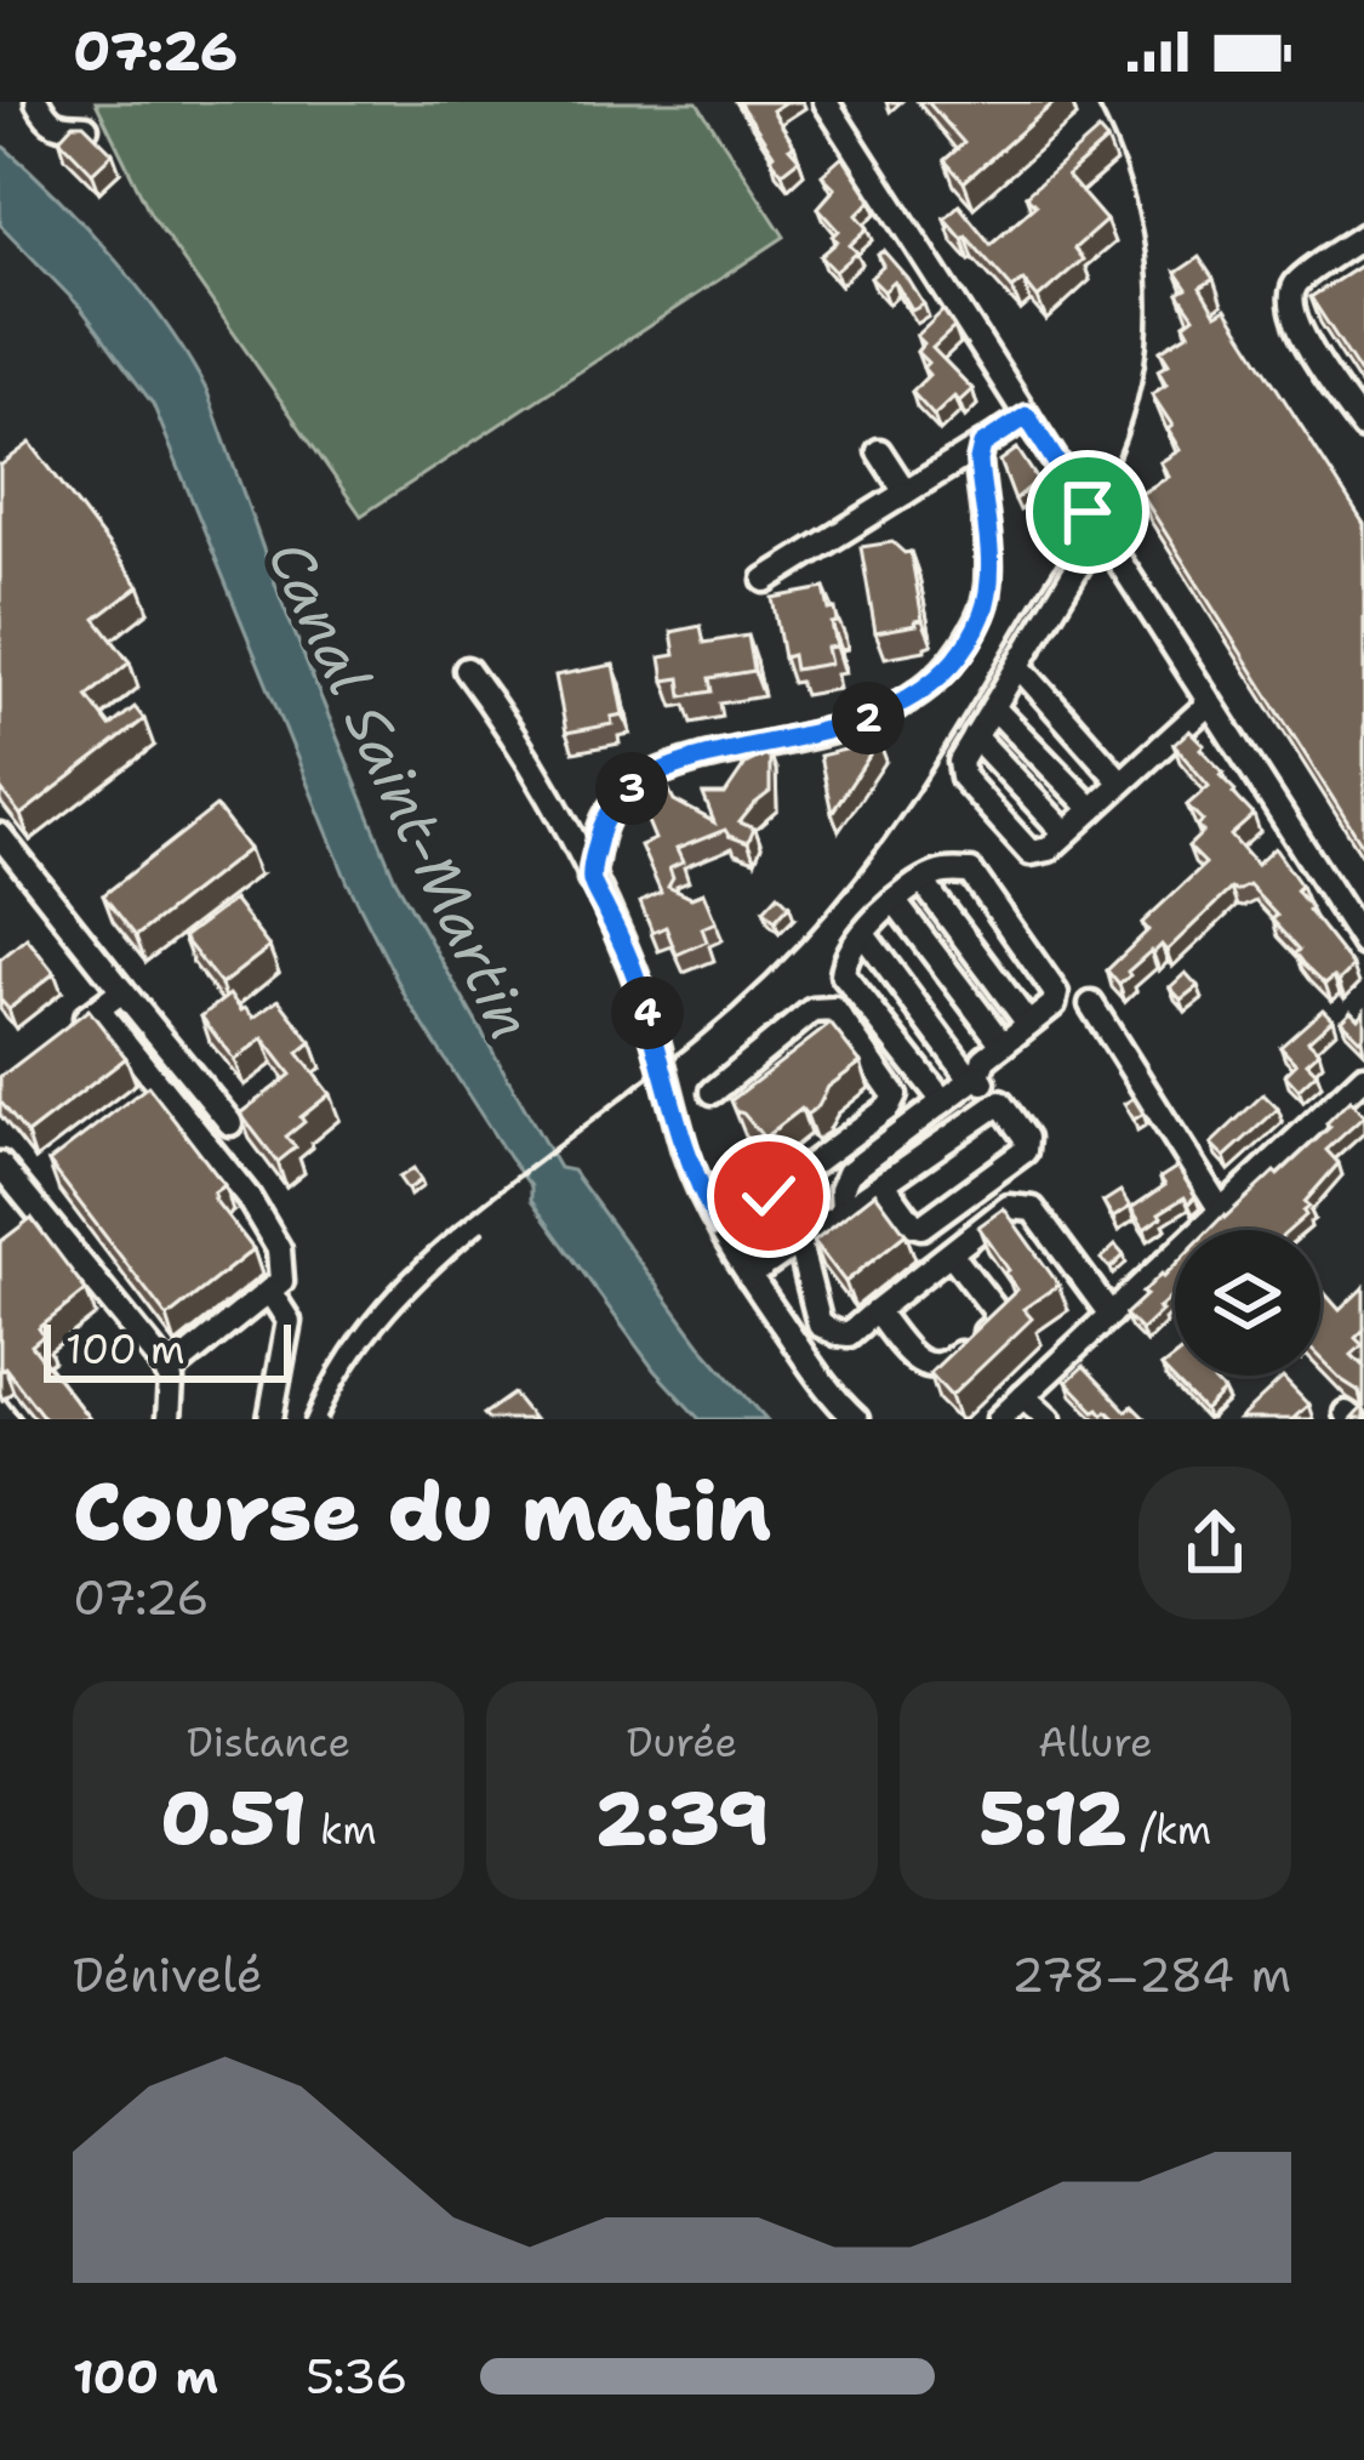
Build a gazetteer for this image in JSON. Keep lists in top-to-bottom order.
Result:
{
  "water": ["Canal Saint-Martin"],
  "scale_bar": "100 m",
  "page": {
    "status": "07:26",
    "pins": ["2", "3", "4"],
    "scale": "100 m",
    "heading": ["Course du matin", "07:26"],
    "stats": [
      ["Distance", "0.51 km"],
      ["Durée", "2:39"],
      ["Allure", "5:12 /km"]
    ],
    "chart": ["Dénivelé", "278–284 m"],
    "list": [
      {
        "name": "100 m",
        "note": "5:36"
      }
    ]
  }
}
